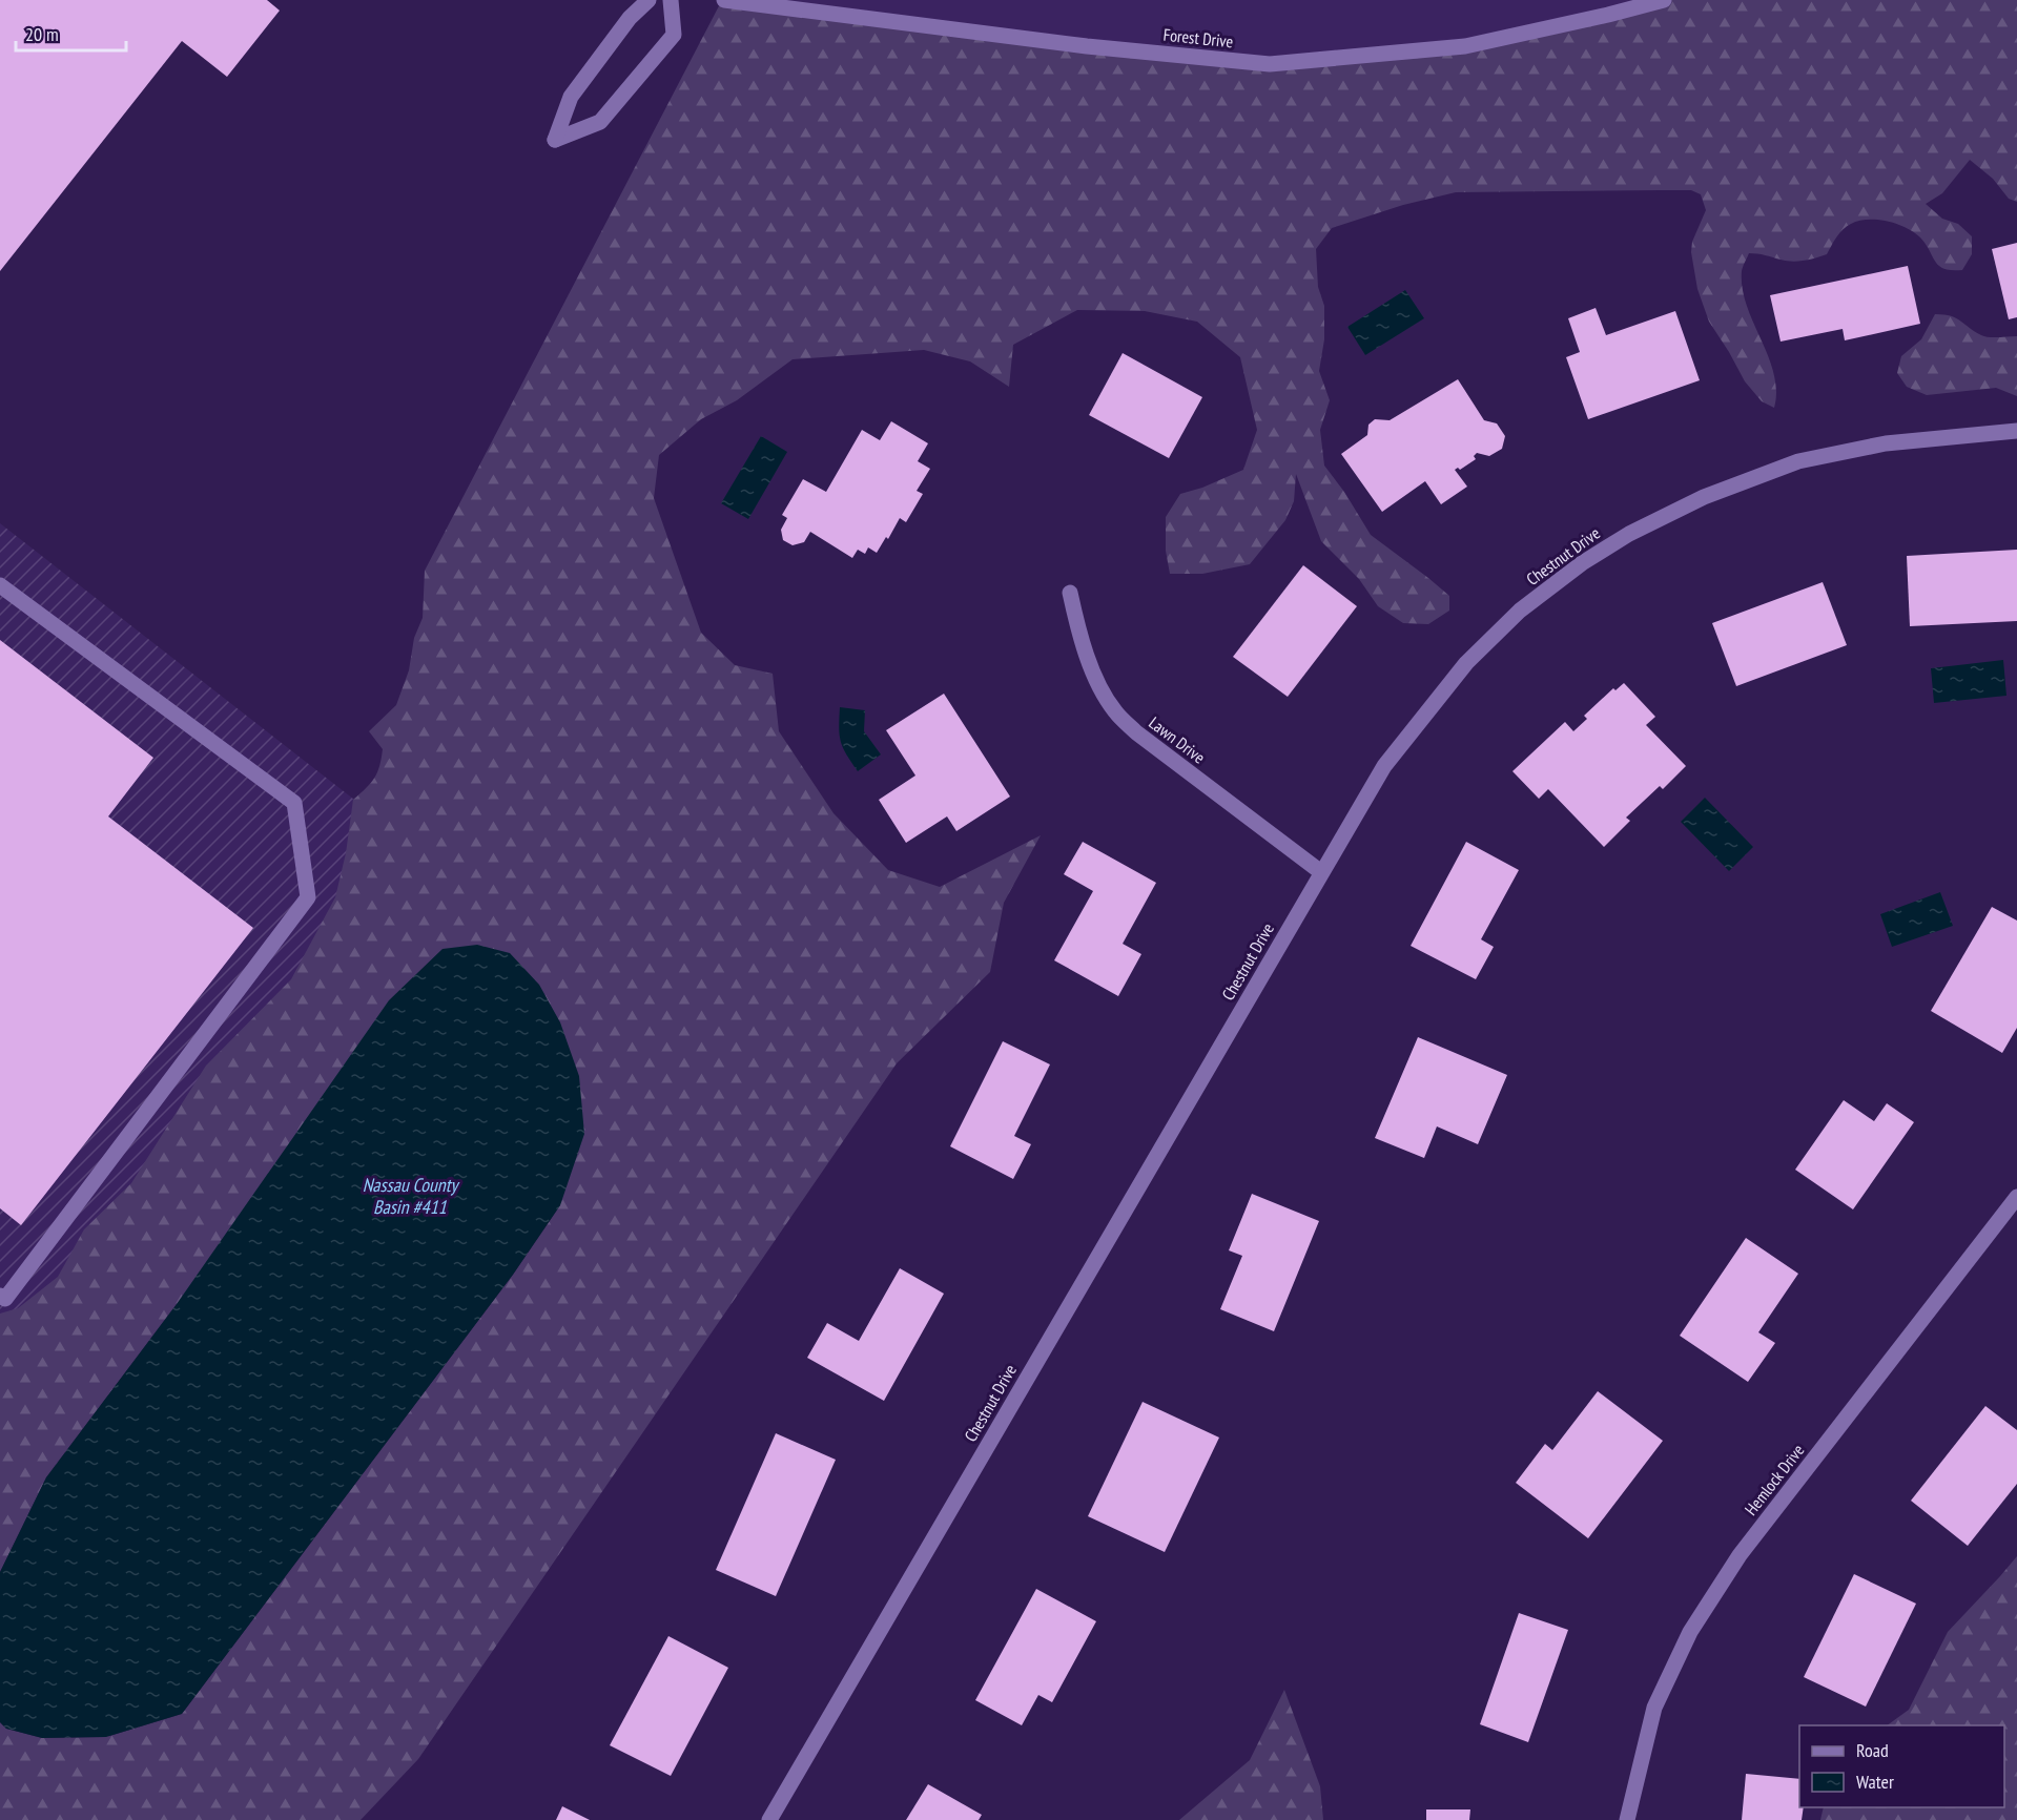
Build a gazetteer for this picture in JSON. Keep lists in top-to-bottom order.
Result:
{
  "streets": {
    "street": [
      "Forest Drive",
      "Chestnut Drive",
      "Lawn Drive",
      "Hemlock Drive"
    ]
  },
  "crossings": [
    ["Chestnut Drive", "Lawn Drive"]
  ],
  "water": ["Nassau County Basin #411"],
  "legend": ["Road", "Water"],
  "scale_bar": "20 m"
}
